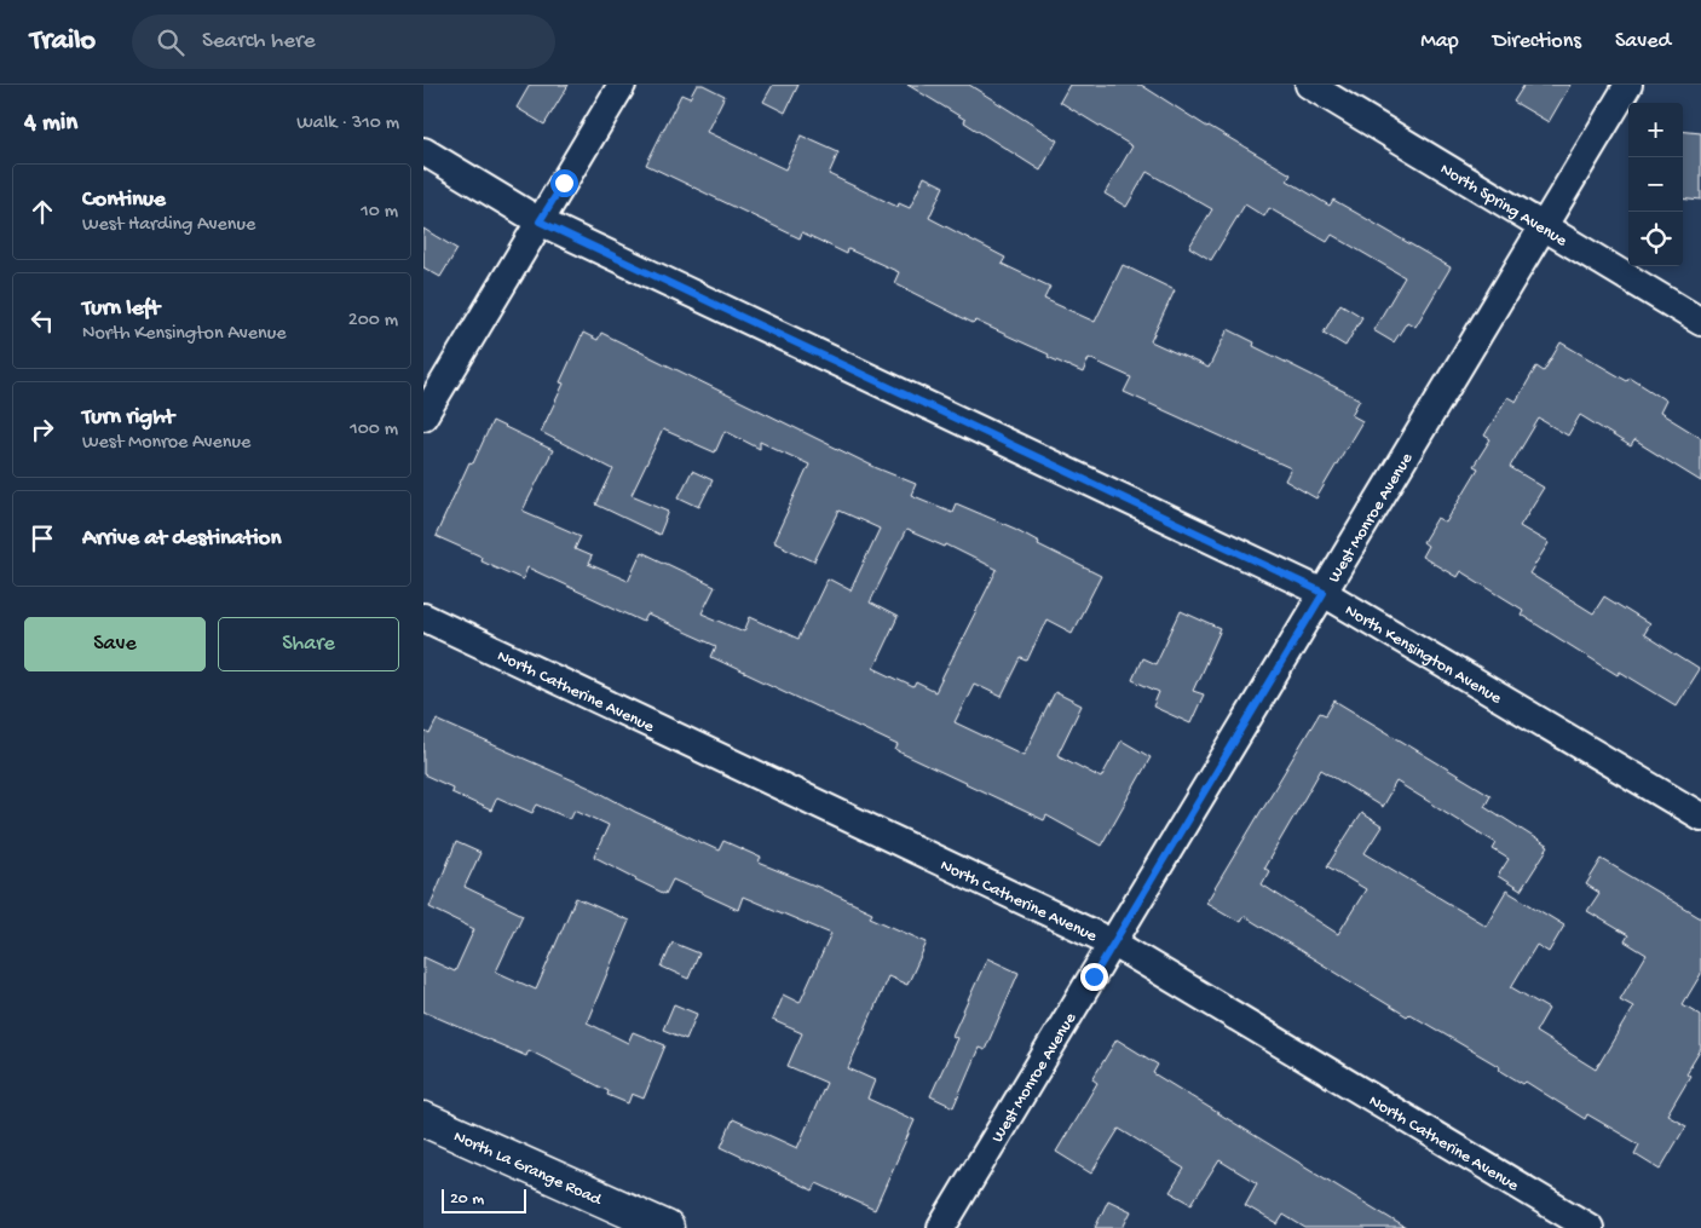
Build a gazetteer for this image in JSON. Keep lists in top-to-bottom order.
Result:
{
  "streets": {
    "main road": ["North La Grange Road"],
    "street": [
      "North Spring Avenue",
      "West Monroe Avenue",
      "North Kensington Avenue",
      "North Catherine Avenue"
    ]
  },
  "crossings": [
    ["North Spring Avenue", "West Monroe Avenue"],
    ["West Monroe Avenue", "North Kensington Avenue"],
    ["West Monroe Avenue", "North Catherine Avenue"]
  ],
  "scale_bar": "20 m",
  "page": {
    "header": "Trailo",
    "search": "Search here",
    "nav": ["Map", "Directions", "Saved"],
    "heading": ["4 min", "Walk · 310 m"],
    "map_buttons": ["+", "−"],
    "list": [
      ["Continue", "West Harding Avenue", "10 m"],
      ["Turn left", "North Kensington Avenue", "200 m"],
      ["Turn right", "West Monroe Avenue", "100 m"],
      "Arrive at destination"
    ],
    "buttons": ["Save", "Share"],
    "scale": "20 m"
  }
}
